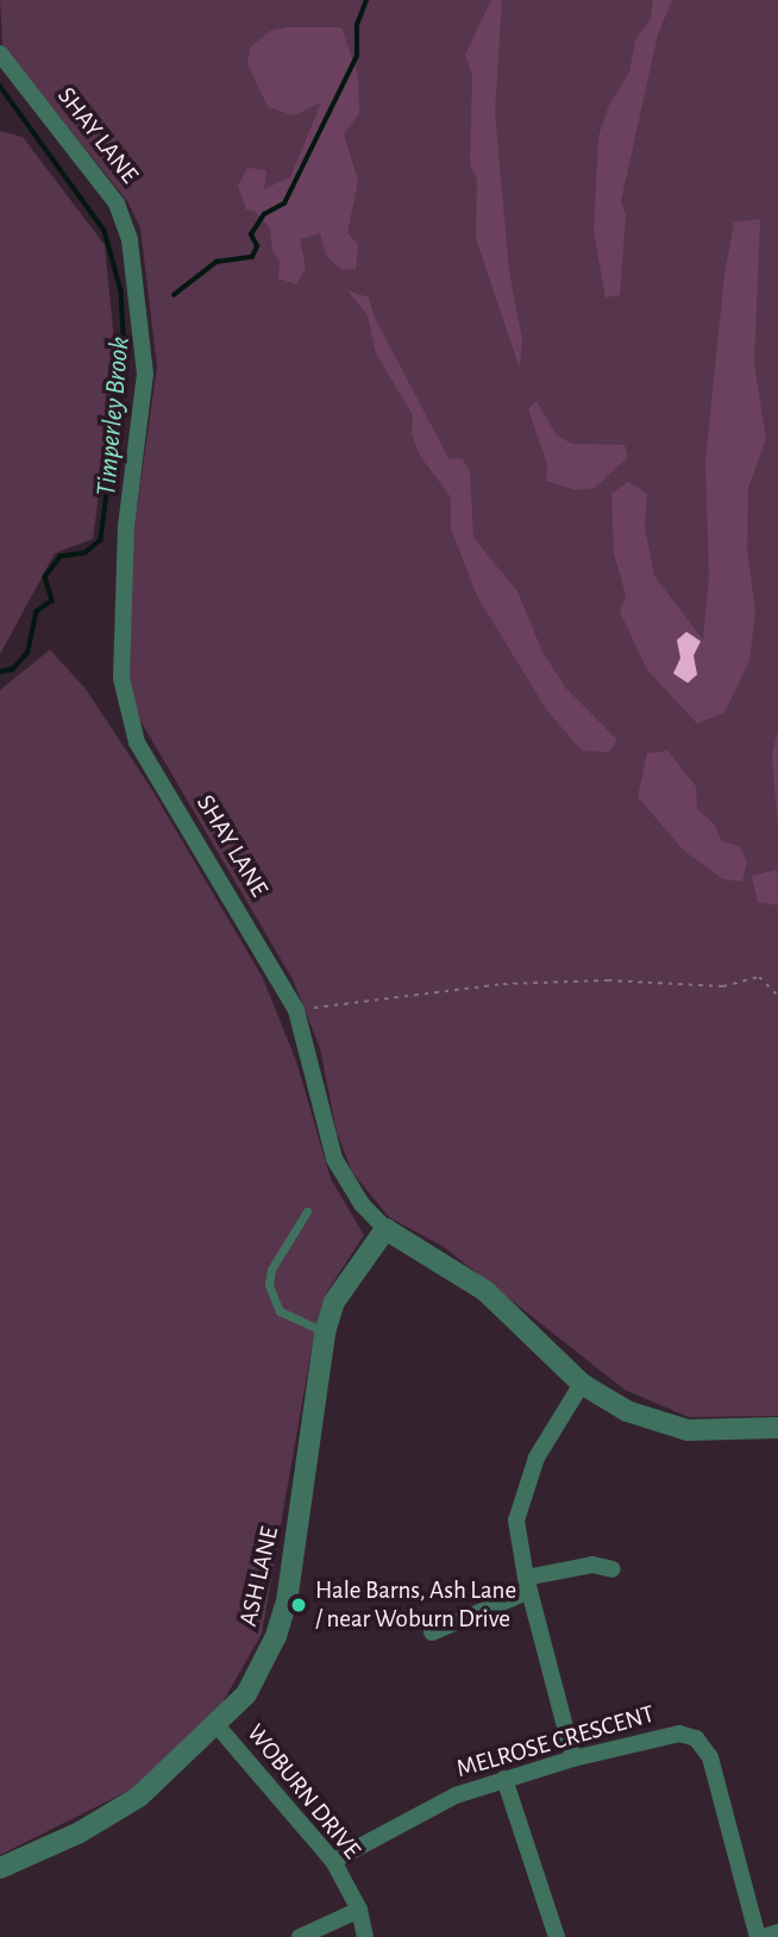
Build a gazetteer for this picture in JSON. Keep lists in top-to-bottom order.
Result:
{
  "streets": {
    "street": [
      "SHAY LANE",
      "ASH LANE",
      "MELROSE CRESCENT",
      "WOBURN DRIVE"
    ]
  },
  "crossings": [
    ["SHAY LANE", "ASH LANE"],
    ["ASH LANE", "WOBURN DRIVE"],
    ["MELROSE CRESCENT", "WOBURN DRIVE"]
  ],
  "water": ["Timperley Brook"],
  "places": ["Hale Barns, Ash Lane / near Woburn Drive"]
}
